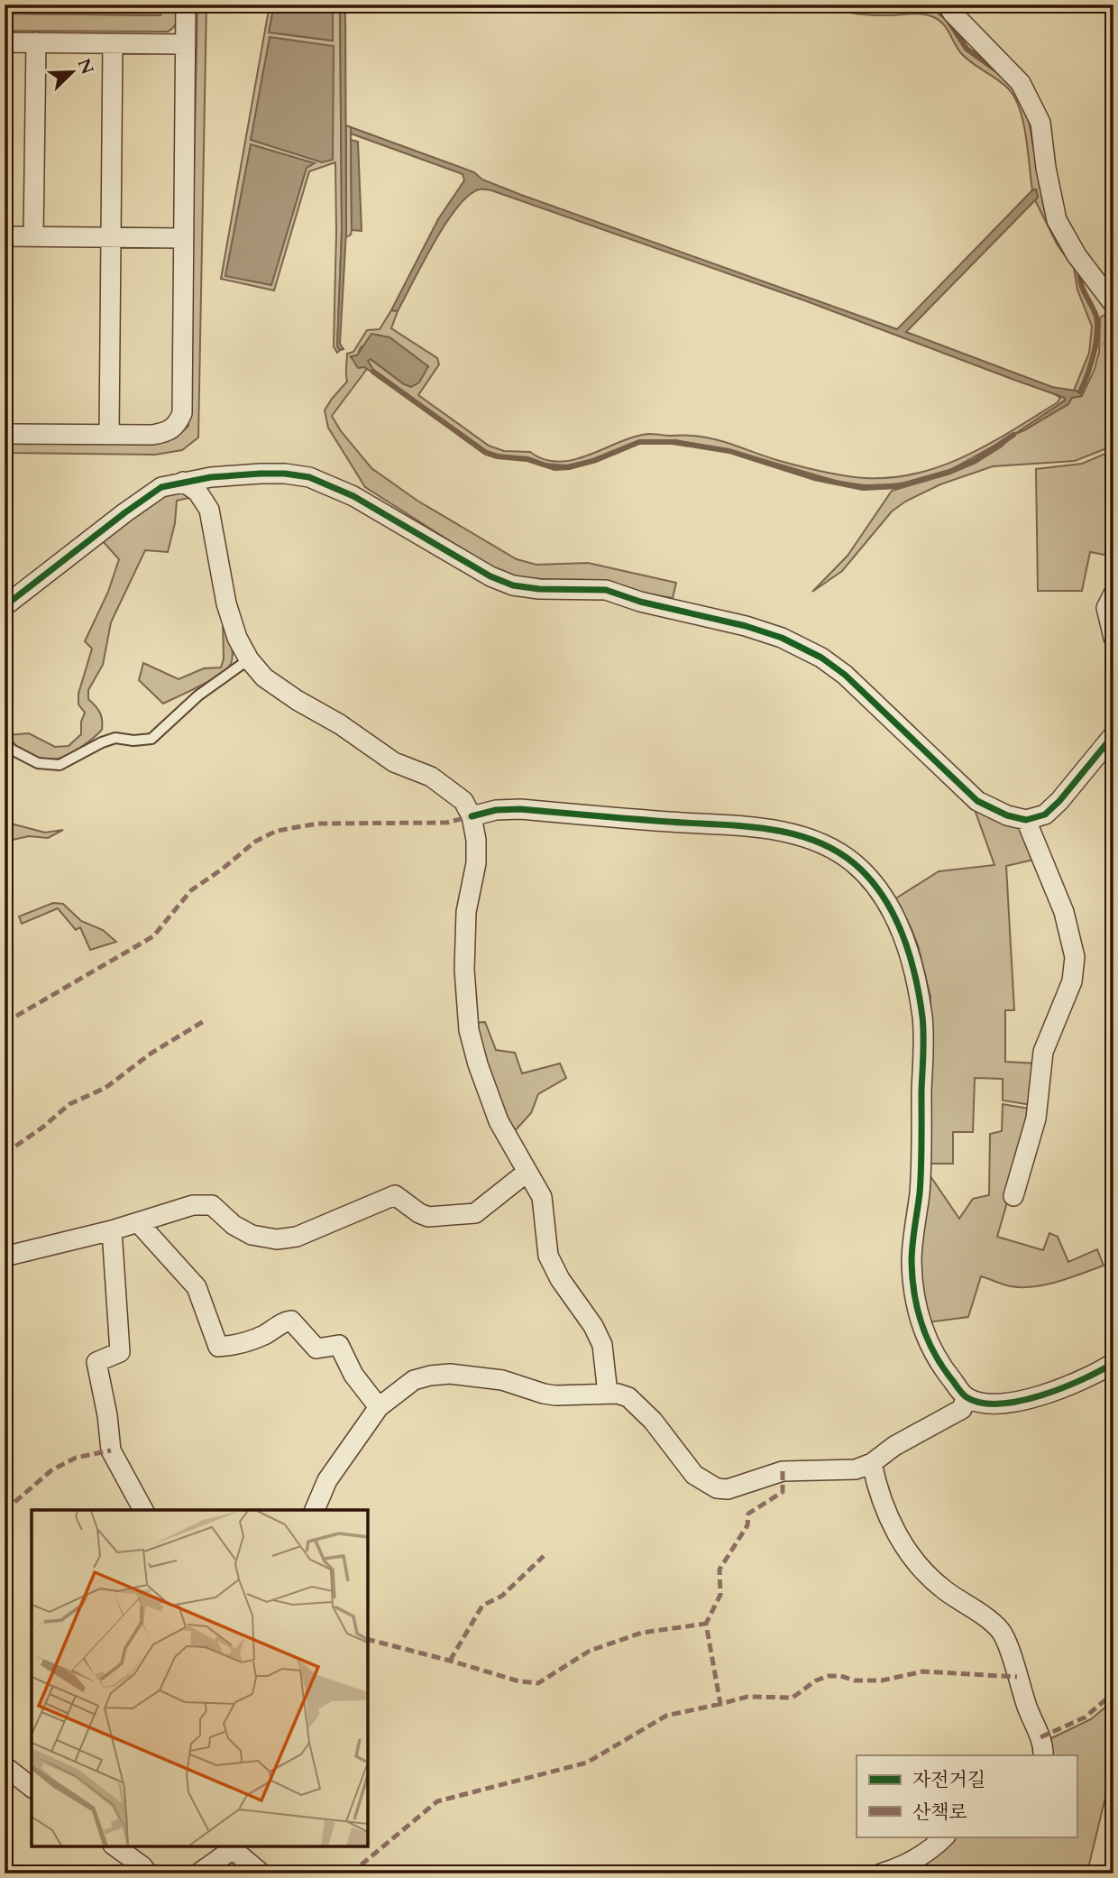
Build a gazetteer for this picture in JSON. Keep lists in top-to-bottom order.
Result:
{
  "legend": ["자전거길", "산책로"],
  "north": "top right"
}
